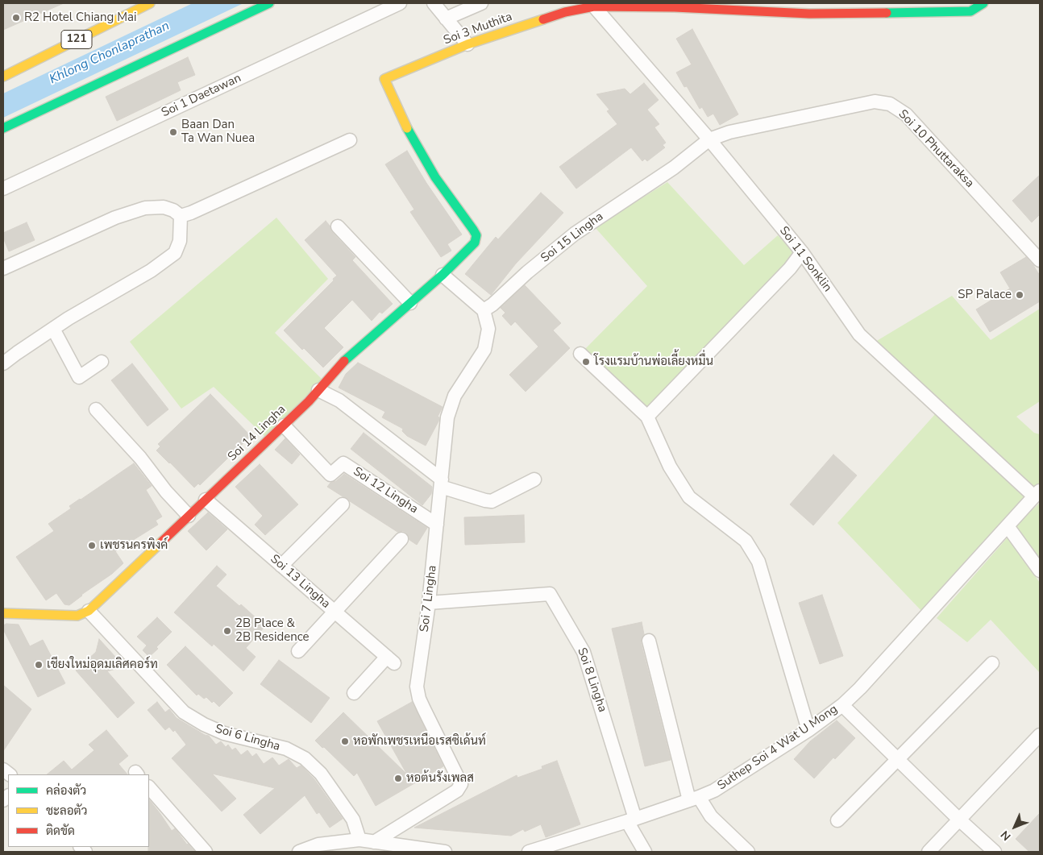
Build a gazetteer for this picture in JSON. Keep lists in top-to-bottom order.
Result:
{
  "streets": {
    "street": [
      "Soi 3 Muthita",
      "121",
      "Soi 1 Daetawan",
      "Soi 10 Phuttaraksa",
      "Soi 15 Lingha",
      "Soi 11 Sonklin",
      "Soi 14 Lingha",
      "Soi 12 Lingha",
      "Soi 13 Lingha",
      "Soi 7 Lingha",
      "Soi 8 Lingha",
      "Soi 6 Lingha",
      "Suthep Soi 4 Wat U Mong"
    ]
  },
  "crossings": [
    ["Soi 3 Muthita", "Soi 11 Sonklin"],
    ["Soi 3 Muthita", "Soi 14 Lingha"],
    ["Soi 10 Phuttaraksa", "Soi 15 Lingha"],
    ["Soi 10 Phuttaraksa", "Soi 11 Sonklin"],
    ["Soi 15 Lingha", "Soi 11 Sonklin"],
    ["Soi 15 Lingha", "Soi 7 Lingha"],
    ["Soi 11 Sonklin", "Suthep Soi 4 Wat U Mong"],
    ["Soi 14 Lingha", "Soi 12 Lingha"],
    ["Soi 14 Lingha", "Soi 13 Lingha"],
    ["Soi 14 Lingha", "Soi 6 Lingha"],
    ["Soi 12 Lingha", "Soi 7 Lingha"],
    ["Soi 7 Lingha", "Soi 8 Lingha"],
    ["Soi 8 Lingha", "Suthep Soi 4 Wat U Mong"]
  ],
  "water": ["Khlong Chonlaprathan"],
  "places": [
    "R2 Hotel Chiang Mai",
    "Baan Dan Ta Wan Nuea",
    "SP Palace",
    "โรงแรมบ้านพ่อเลี้ยงหมื่น",
    "เพชรนครพิงค์",
    "2B Place & 2B Residence",
    "เชียงใหม่อุดมเลิศคอร์ท",
    "หอพักเพชรเหนือเรสซิเด้นท์",
    "หอต้นรังเพลส"
  ],
  "legend": ["คล่องตัว", "ชะลอตัว", "ติดขัด"],
  "north": "bottom left"
}
